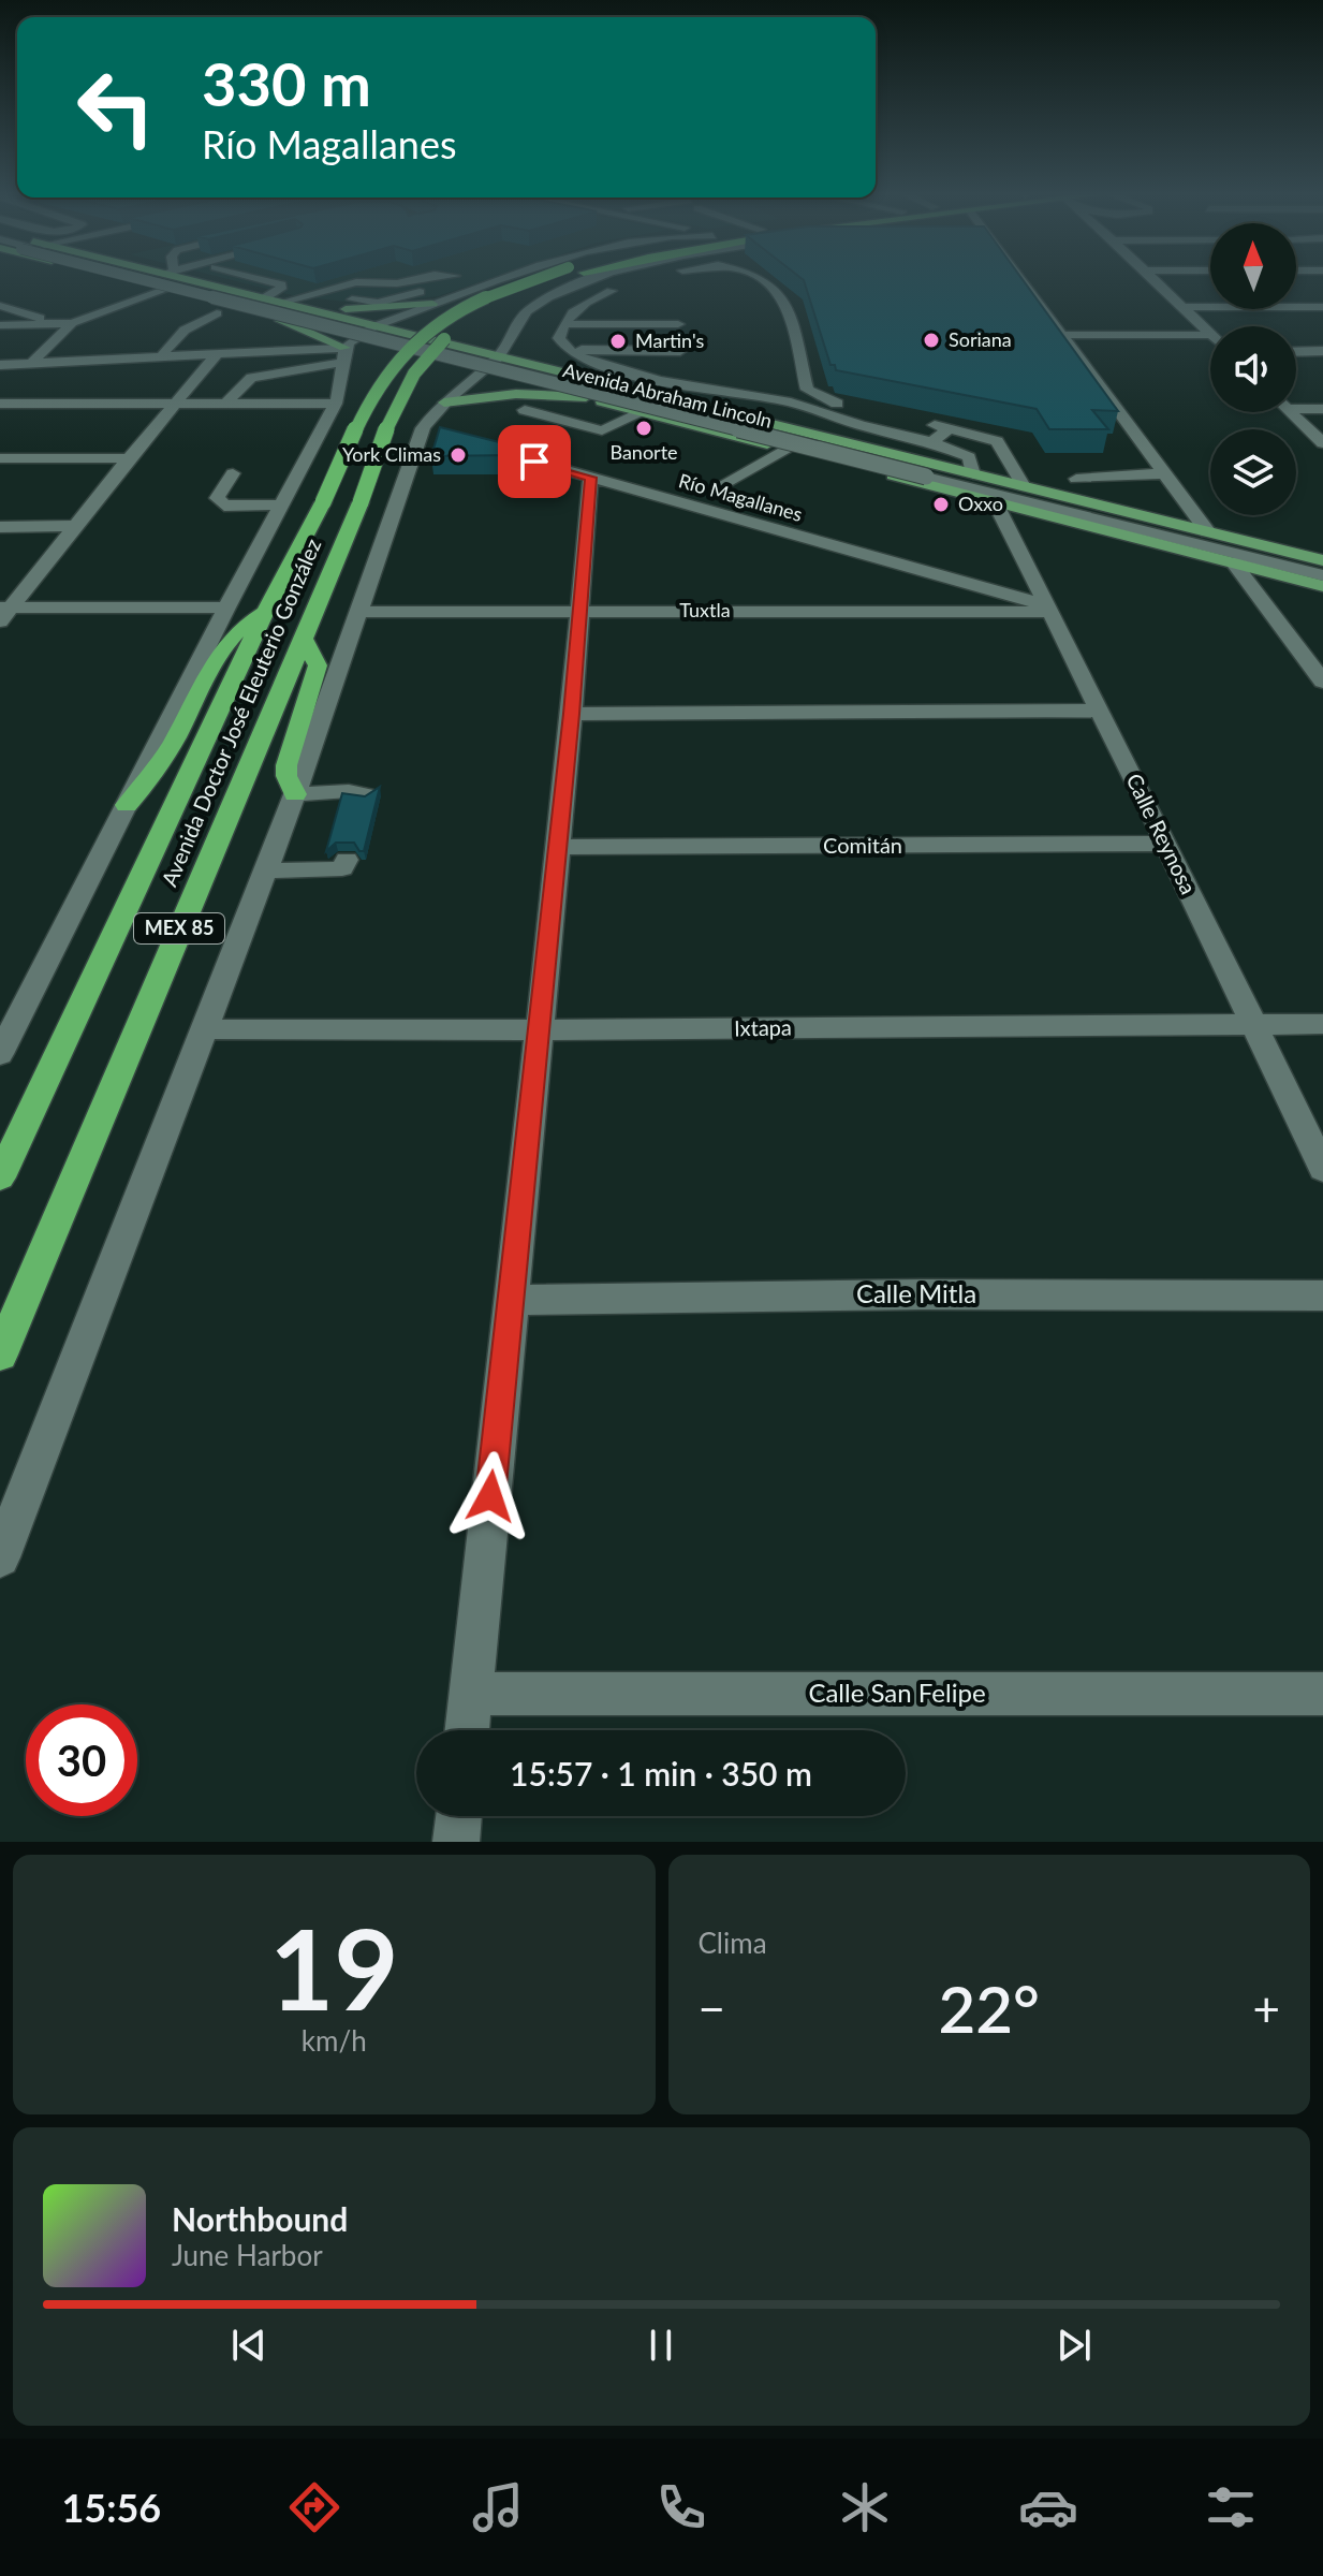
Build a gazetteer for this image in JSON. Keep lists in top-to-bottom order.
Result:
{
  "streets": {
    "highway": ["Avenida Doctor José Eleuterio González", "MEX 85"],
    "main road": ["Avenida Abraham Lincoln"],
    "street": [
      "Río Magallanes",
      "Tuxtla",
      "Calle Reynosa",
      "Comitán",
      "Ixtapa",
      "Calle Mitla",
      "Calle San Felipe"
    ]
  },
  "crossings": [
    ["Avenida Abraham Lincoln", "Calle Reynosa"],
    ["Río Magallanes", "Tuxtla"],
    ["Río Magallanes", "Calle Reynosa"],
    ["Tuxtla", "Calle Reynosa"],
    ["Calle Reynosa", "Comitán"],
    ["Calle Reynosa", "Ixtapa"]
  ],
  "places": [
    "Soriana",
    "Martin's",
    "Banorte",
    "York Climas",
    "Oxxo"
  ],
  "north": "top",
  "page": {
    "turn": ["330 m", "Río Magallanes"],
    "limit": "30",
    "trip": "15:57 · 1 min · 350 m",
    "tile": [
      ["19", "km/h"],
      "Clima"
    ],
    "heat": ["−", "22°", "+"],
    "song": ["Northbound", "June Harbor"],
    "tabs": "15:56"
  }
}
